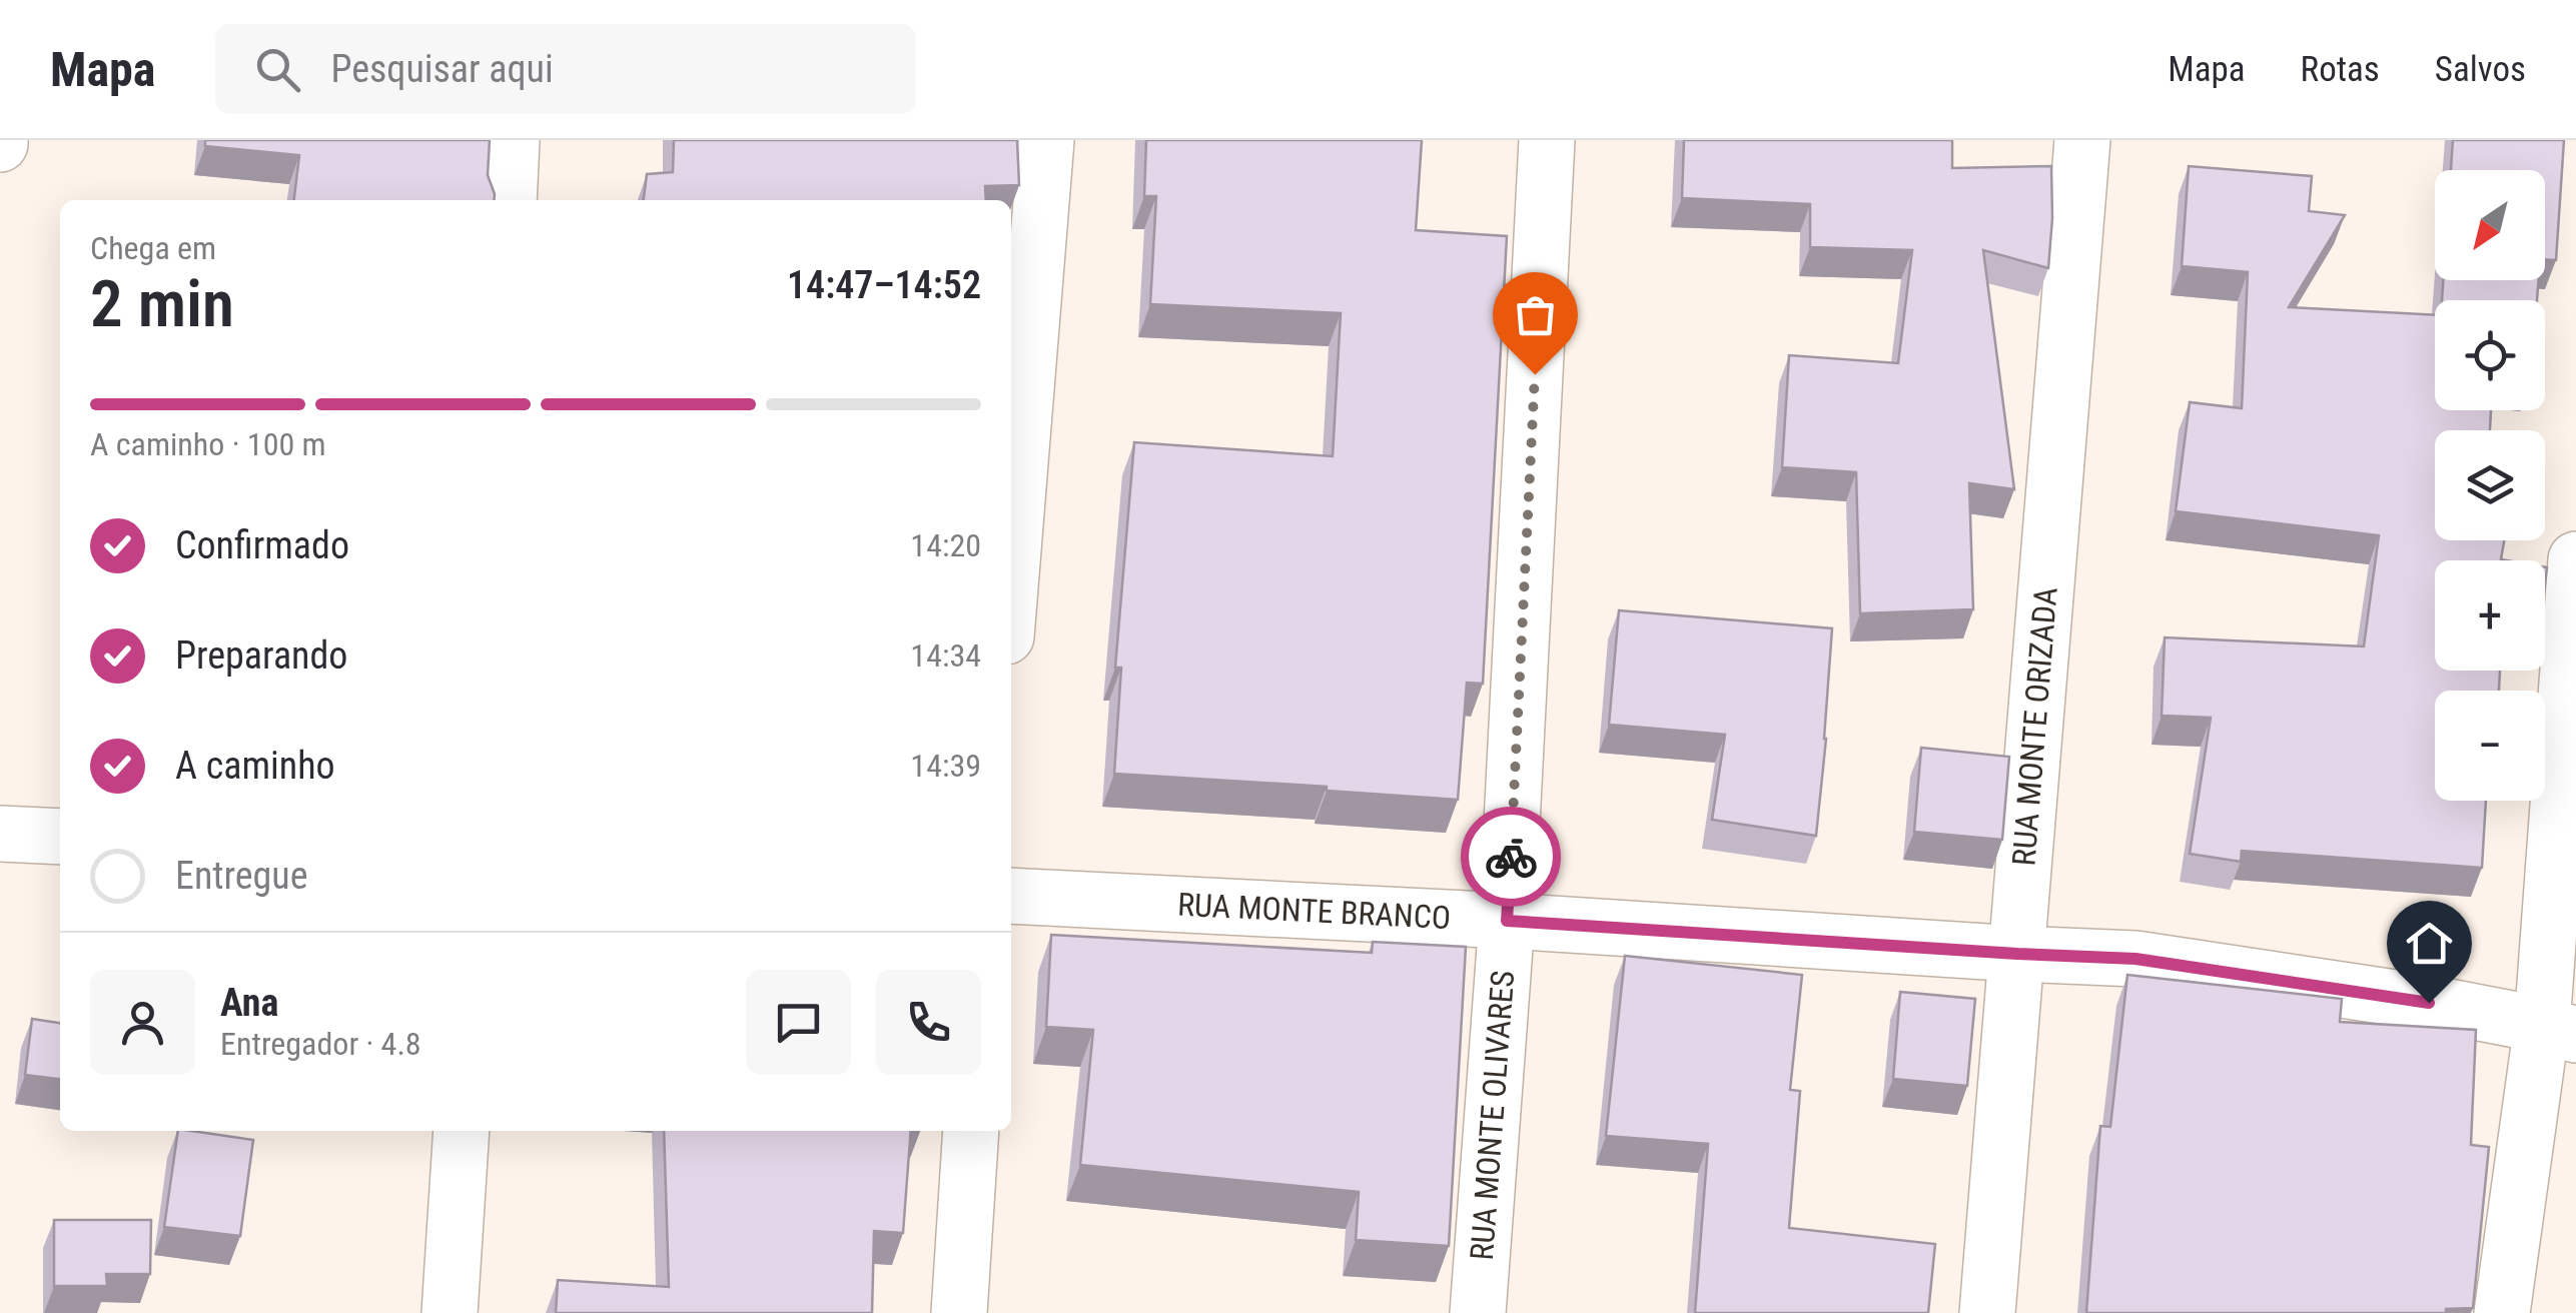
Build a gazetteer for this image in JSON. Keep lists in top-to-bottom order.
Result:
{
  "streets": {
    "street": ["RUA MONTE ORIZADA", "RUA MONTE BRANCO", "RUA MONTE OLIVARES"]
  },
  "crossings": [
    ["RUA MONTE ORIZADA", "RUA MONTE BRANCO"],
    ["RUA MONTE BRANCO", "RUA MONTE OLIVARES"]
  ],
  "north": "bottom left",
  "page": {
    "header": "Mapa",
    "search": "Pesquisar aqui",
    "nav": ["Mapa", "Rotas", "Salvos"],
    "map_buttons": ["+", "−"],
    "heading": ["2 min", "Chega em", "14:47–14:52"],
    "panel": ["Ana", "Entregador · 4.8"],
    "bar": "A caminho · 100 m",
    "list": [
      ["Confirmado", "14:20"],
      ["Preparando", "14:34"],
      ["A caminho", "14:39"],
      "Entregue"
    ]
  }
}
